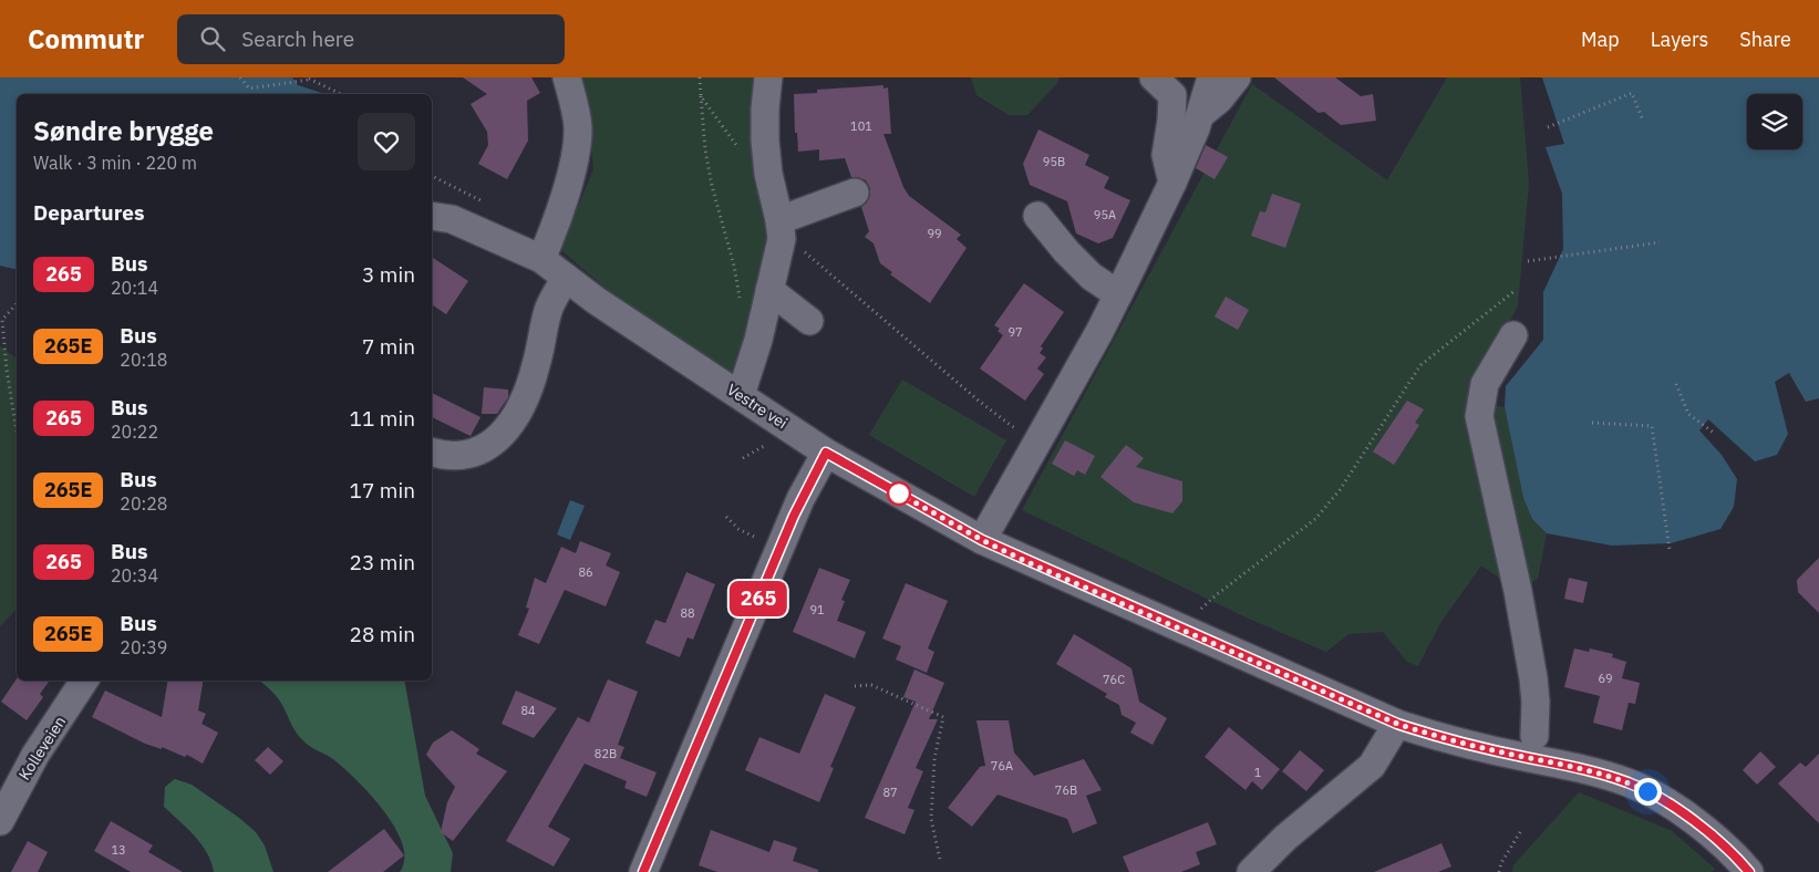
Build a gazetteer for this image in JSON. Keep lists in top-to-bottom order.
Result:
{
  "streets": {
    "street": ["Vestre vei", "Kolleveien"]
  },
  "lines": ["bus line 265"],
  "house_numbers": [
    "101",
    "95B",
    "95A",
    "99",
    "97",
    "86",
    "91",
    "88",
    "69",
    "76C",
    "84",
    "82B",
    "76A",
    "1",
    "76B",
    "87",
    "13"
  ],
  "page": {
    "header": "Commutr",
    "search": "Search here",
    "nav": ["Map", "Layers", "Share"],
    "on_map": "265",
    "heading": [
      ["Søndre brygge", "Walk · 3 min · 220 m"],
      "Departures"
    ],
    "list": [
      {
        "mark": "265",
        "name": "Bus",
        "note": "20:14",
        "value": "3 min"
      },
      {
        "mark": "265E",
        "name": "Bus",
        "note": "20:18",
        "value": "7 min"
      },
      {
        "mark": "265",
        "name": "Bus",
        "note": "20:22",
        "value": "11 min"
      },
      {
        "mark": "265E",
        "name": "Bus",
        "note": "20:28",
        "value": "17 min"
      },
      {
        "mark": "265",
        "name": "Bus",
        "note": "20:34",
        "value": "23 min"
      },
      {
        "mark": "265E",
        "name": "Bus",
        "note": "20:39",
        "value": "28 min"
      }
    ]
  }
}
